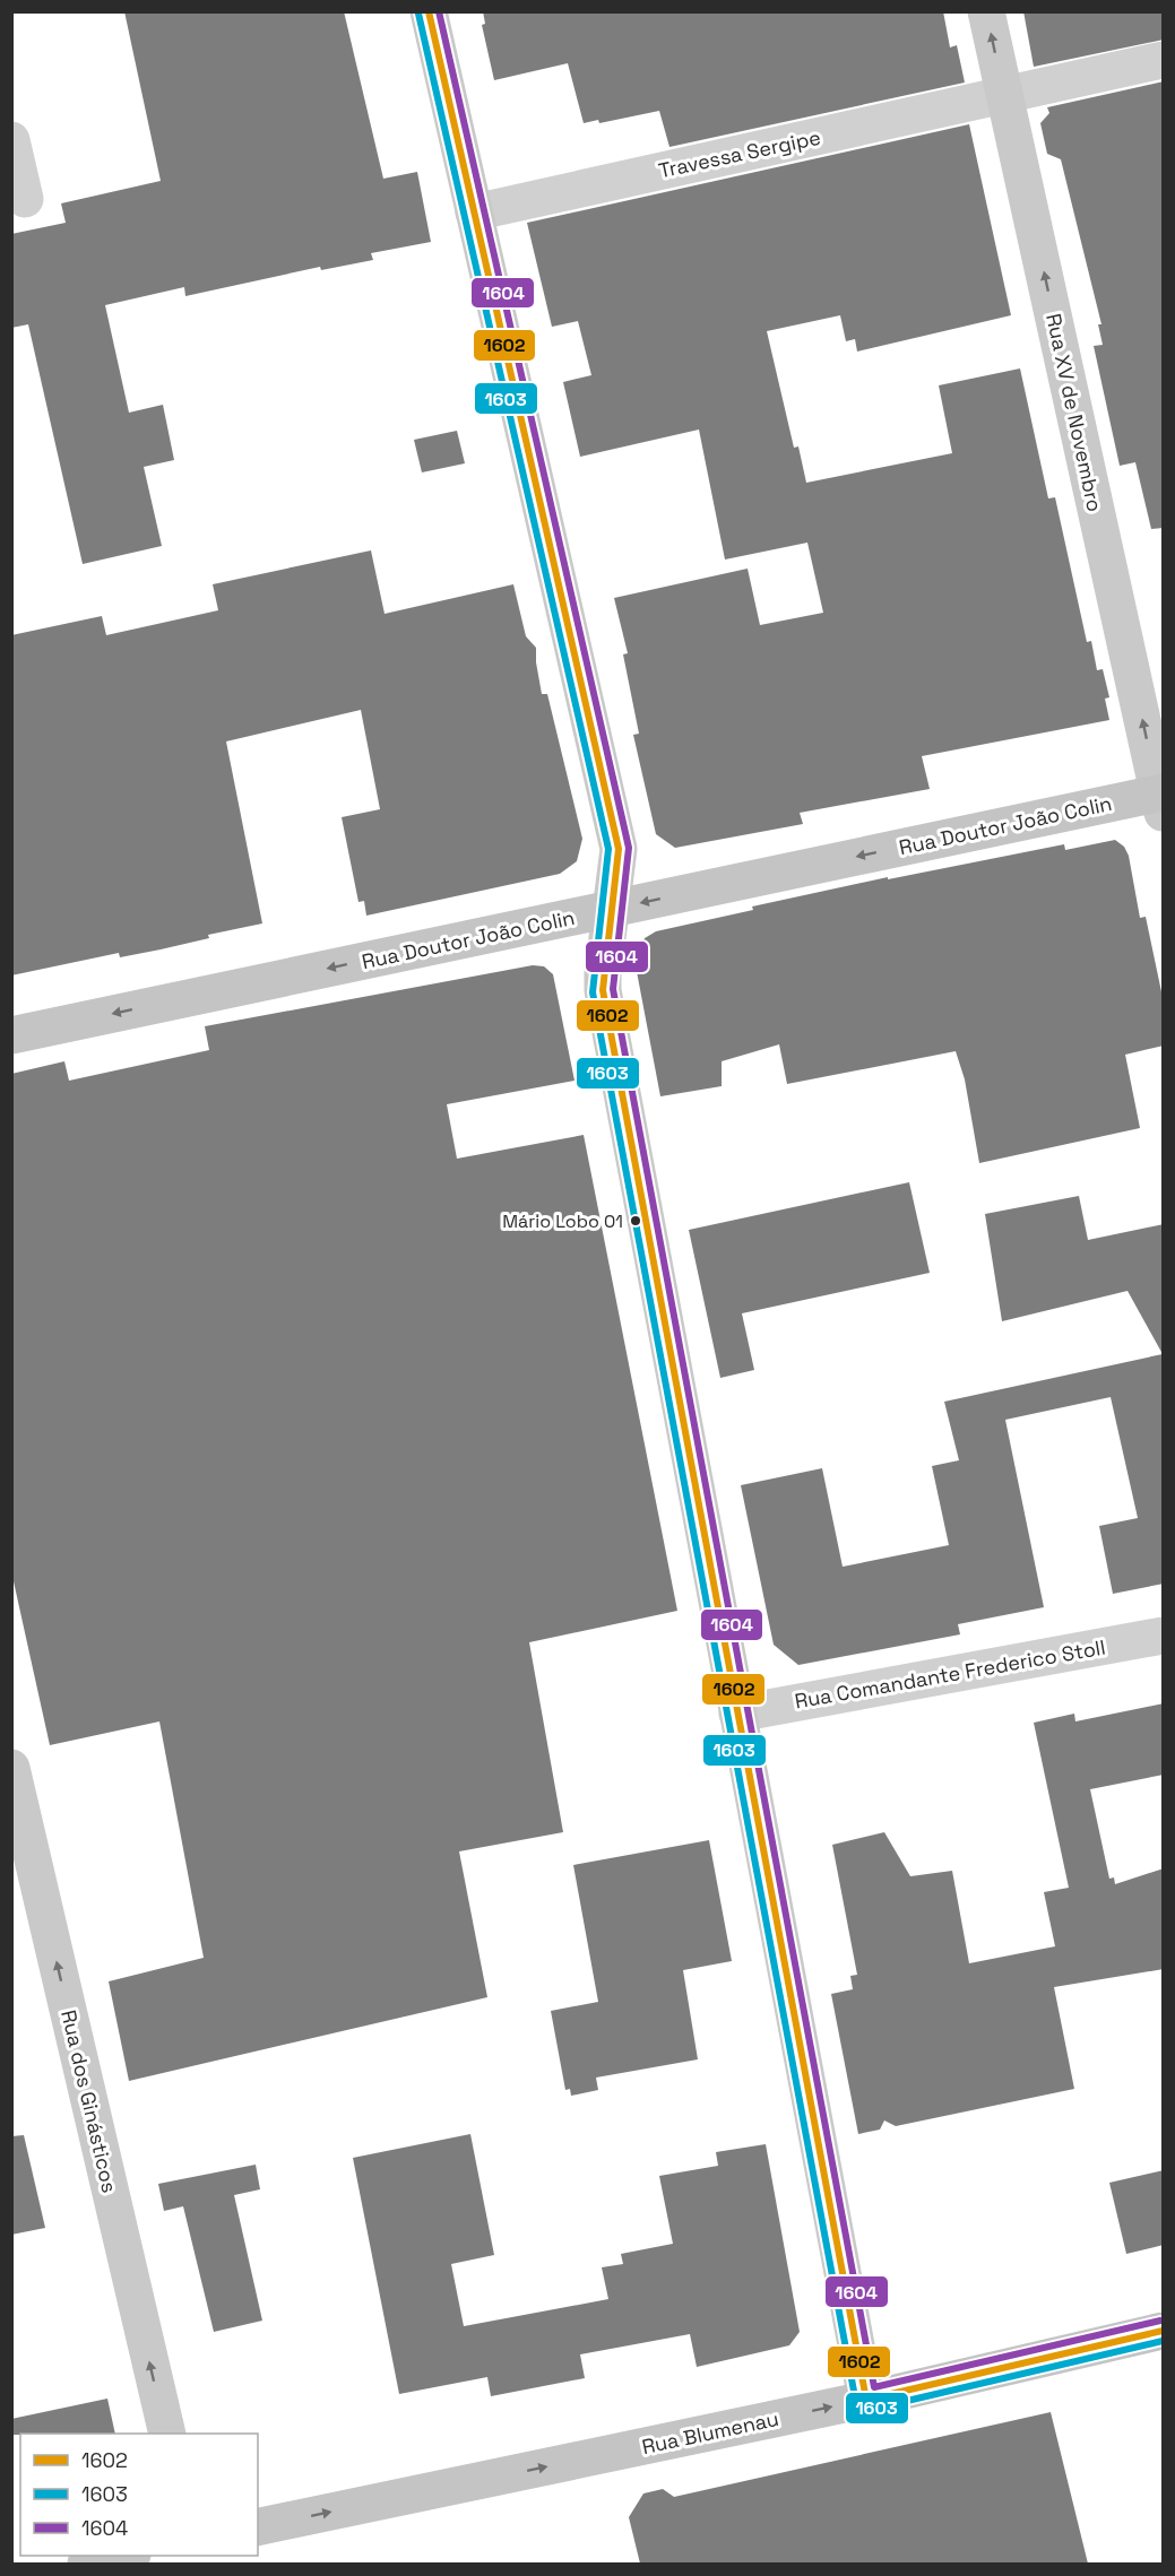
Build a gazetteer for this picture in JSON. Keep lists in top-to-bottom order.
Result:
{
  "streets": {
    "main road": [
      "Rua XV de Novembro",
      "Rua Doutor João Colin",
      "Rua dos Ginásticos",
      "Rua Blumenau"
    ],
    "street": ["Travessa Sergipe", "Rua Comandante Frederico Stoll"]
  },
  "crossings": [
    ["Travessa Sergipe", "Rua XV de Novembro"],
    ["Rua XV de Novembro", "Rua Doutor João Colin"]
  ],
  "one_way": [
    "Rua XV de Novembro",
    "Rua Doutor João Colin",
    "Rua dos Ginásticos",
    "Rua Blumenau"
  ],
  "places": ["Mário Lobo 01"],
  "lines": ["transit line 1602", "transit line 1604", "transit line 1603"],
  "legend": ["1602", "1603", "1604"]
}
